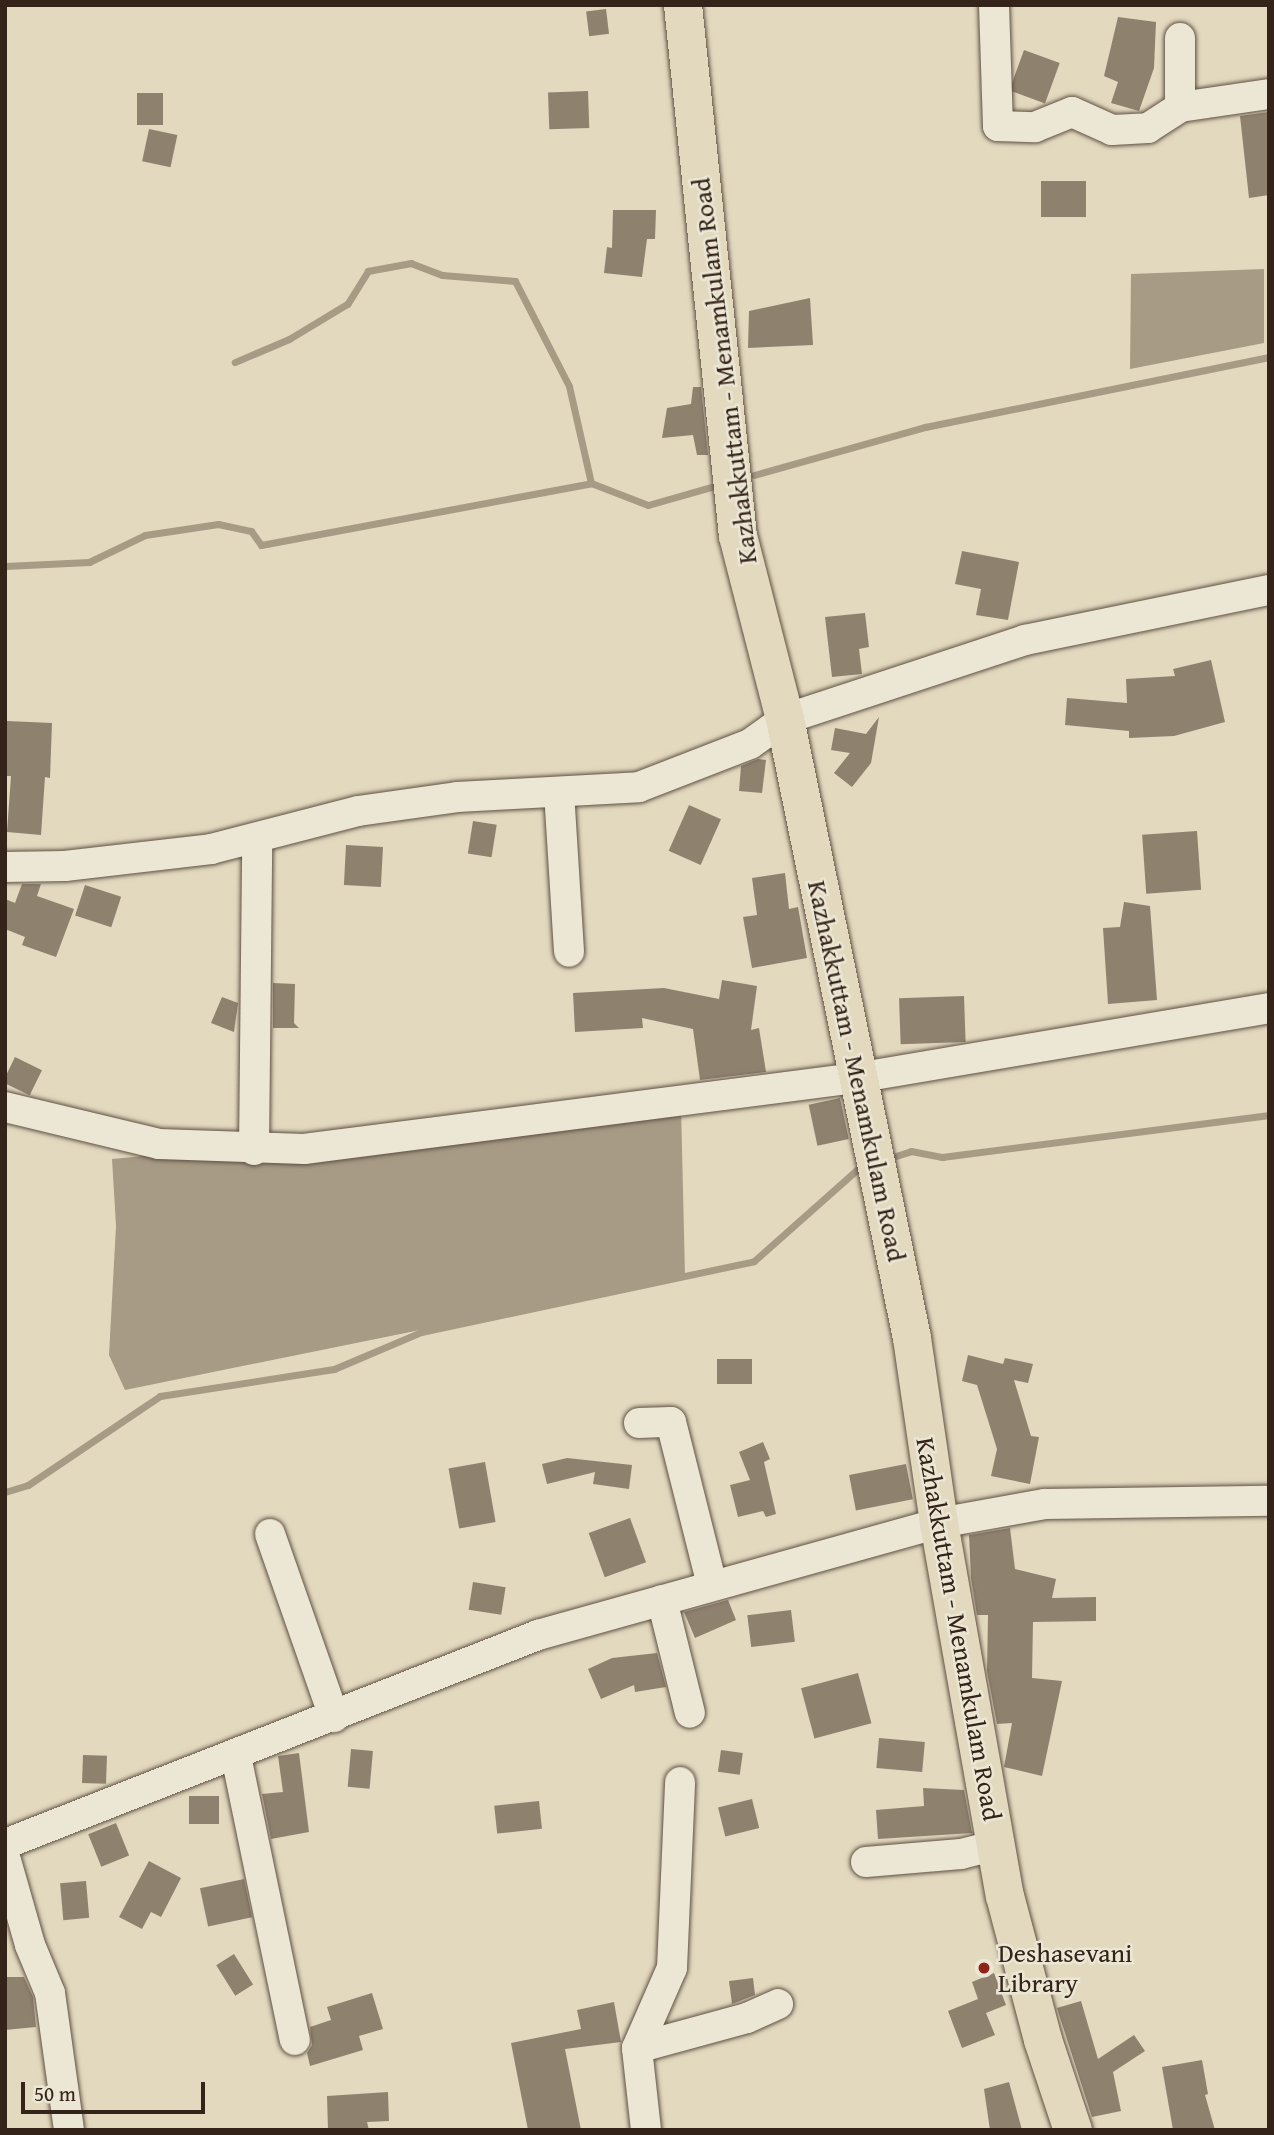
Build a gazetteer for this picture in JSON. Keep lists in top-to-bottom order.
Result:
{
  "streets": {
    "main road": ["Kazhakkuttam - Menamkulam Road"]
  },
  "places": ["Deshasevani Library"],
  "scale_bar": "50 m"
}
